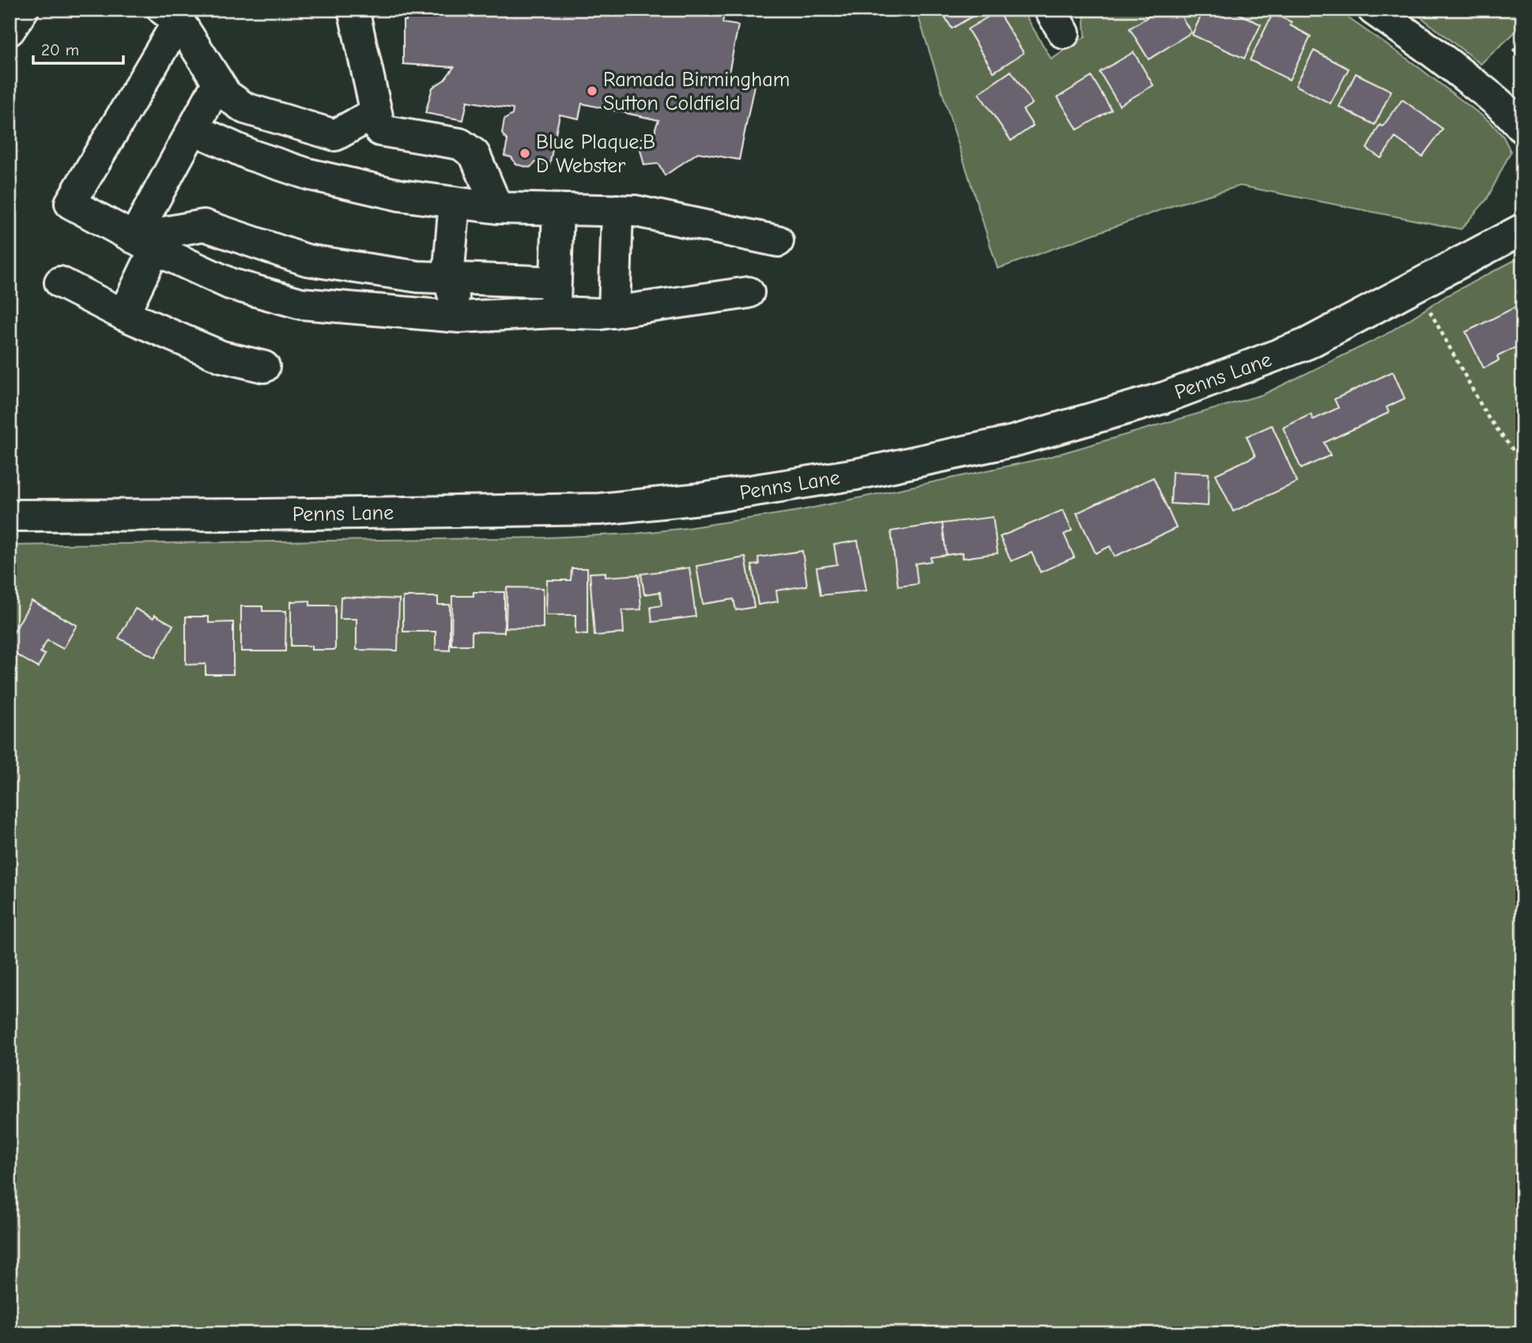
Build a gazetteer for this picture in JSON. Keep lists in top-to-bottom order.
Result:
{
  "streets": {
    "main road": ["Penns Lane"]
  },
  "places": ["Ramada Birmingham Sutton Coldfield", "Blue Plaque:B D Webster"],
  "scale_bar": "20 m"
}
